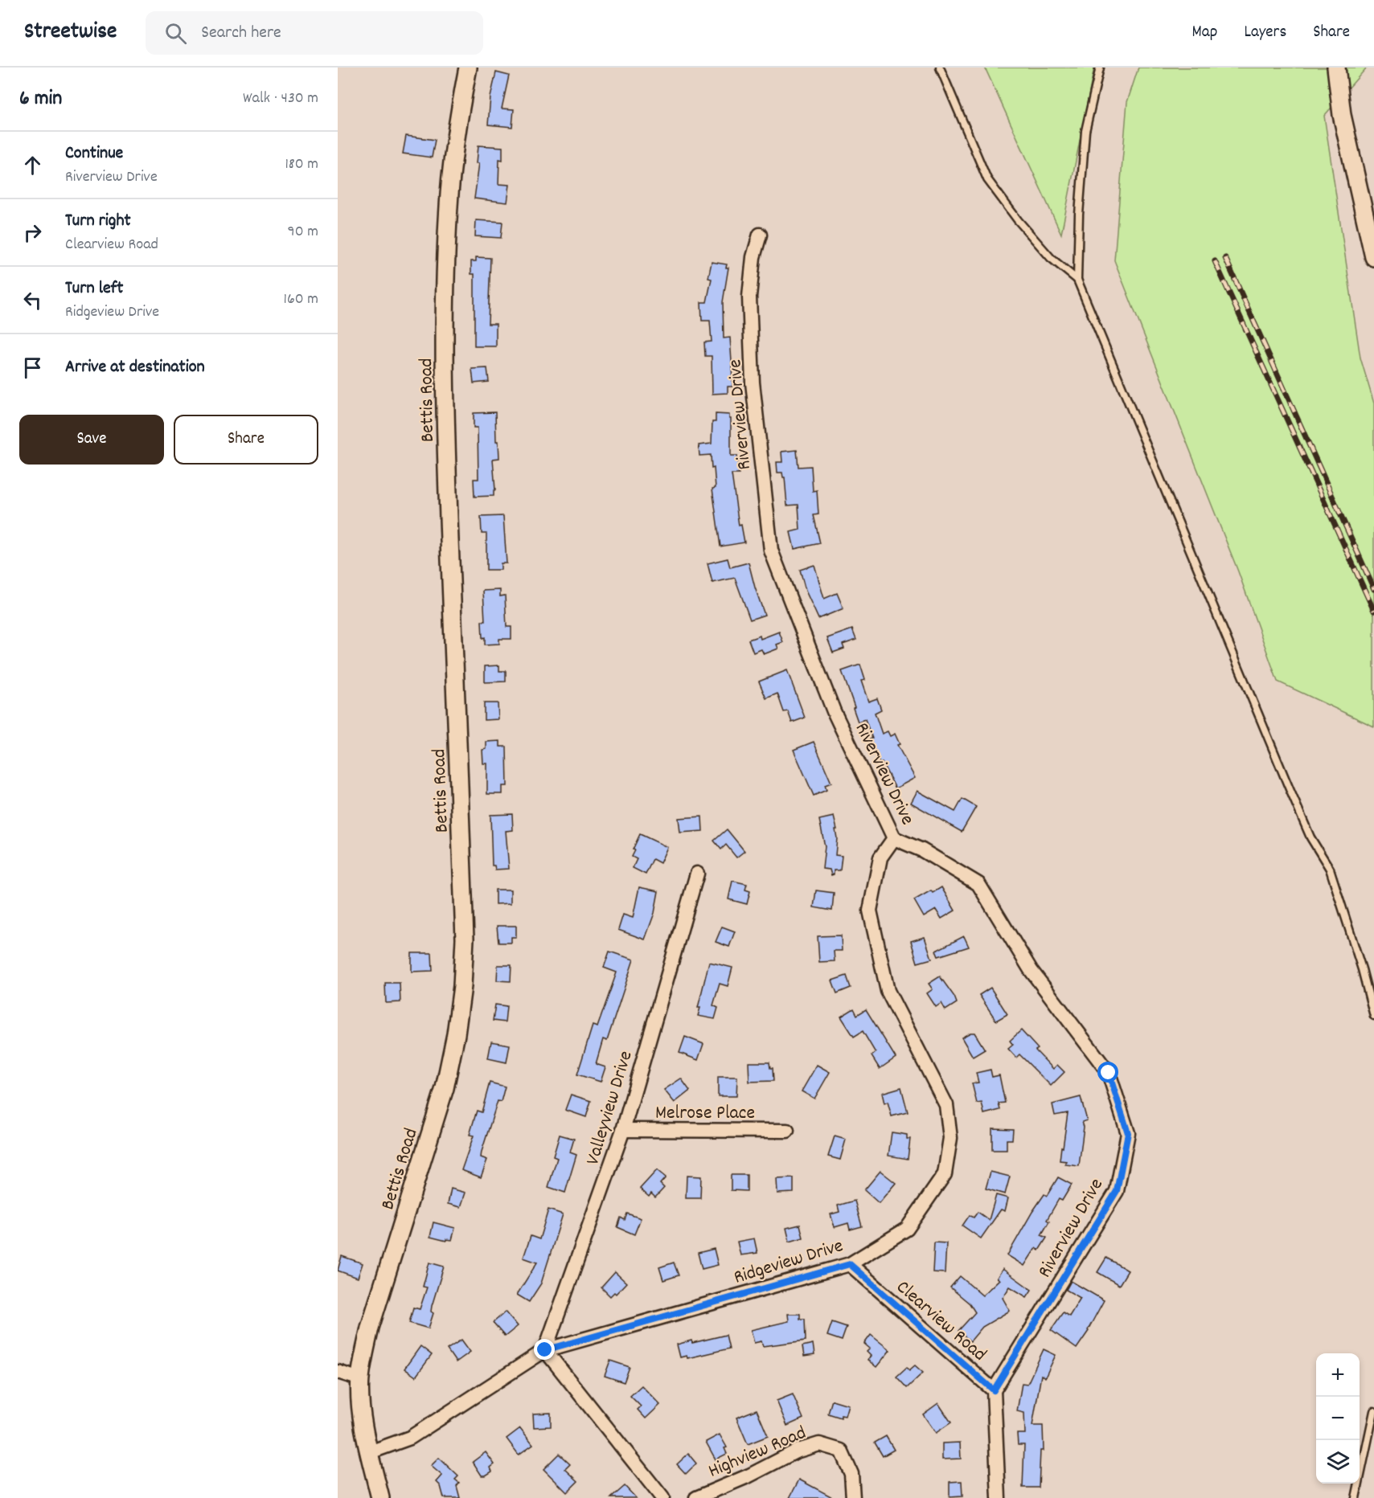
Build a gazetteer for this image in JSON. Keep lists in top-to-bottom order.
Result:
{
  "streets": {
    "street": [
      "Bettis Road",
      "Riverview Drive",
      "Valleyview Drive",
      "Melrose Place",
      "Ridgeview Drive",
      "Clearview Road",
      "Highview Road"
    ]
  },
  "crossings": [
    ["Bettis Road", "Ridgeview Drive"],
    ["Riverview Drive", "Ridgeview Drive"],
    ["Riverview Drive", "Clearview Road"],
    ["Valleyview Drive", "Melrose Place"],
    ["Valleyview Drive", "Ridgeview Drive"],
    ["Ridgeview Drive", "Clearview Road"]
  ],
  "page": {
    "header": "Streetwise",
    "search": "Search here",
    "nav": ["Map", "Layers", "Share"],
    "heading": ["6 min", "Walk · 430 m"],
    "list": [
      ["Continue", "Riverview Drive", "180 m"],
      ["Turn right", "Clearview Road", "90 m"],
      ["Turn left", "Ridgeview Drive", "160 m"],
      "Arrive at destination"
    ],
    "buttons": ["Save", "Share"],
    "map_buttons": ["+", "−"]
  }
}
